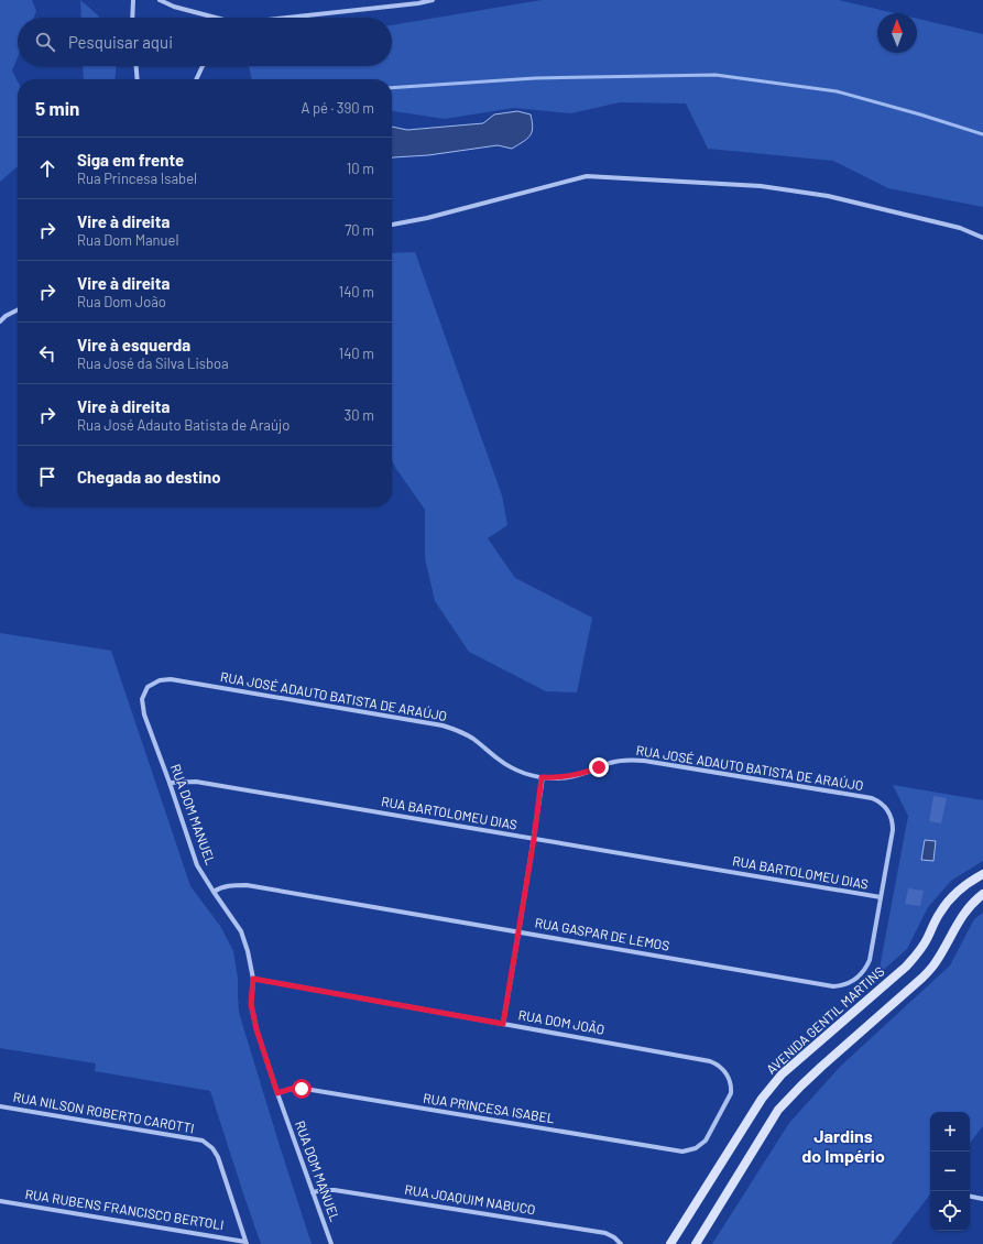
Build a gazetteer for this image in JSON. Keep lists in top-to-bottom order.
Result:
{
  "streets": {
    "main road": ["AVENIDA GENTIL MARTINS"],
    "street": [
      "RUA JOSÉ ADAUTO BATISTA DE ARAÚJO",
      "RUA BARTOLOMEU DIAS",
      "RUA DOM MANUEL",
      "RUA GASPAR DE LEMOS",
      "RUA DOM JOÃO",
      "RUA PRINCESA ISABEL",
      "RUA NILSON ROBERTO CAROTTI",
      "RUA JOAQUIM NABUCO",
      "RUA RUBENS FRANCISCO BERTOLI"
    ]
  },
  "crossings": [
    ["RUA JOSÉ ADAUTO BATISTA DE ARAÚJO", "RUA BARTOLOMEU DIAS"],
    ["RUA JOSÉ ADAUTO BATISTA DE ARAÚJO", "RUA DOM MANUEL"],
    ["RUA JOSÉ ADAUTO BATISTA DE ARAÚJO", "RUA GASPAR DE LEMOS"],
    ["RUA BARTOLOMEU DIAS", "RUA DOM MANUEL"],
    ["RUA BARTOLOMEU DIAS", "RUA GASPAR DE LEMOS"],
    ["RUA DOM MANUEL", "RUA GASPAR DE LEMOS"],
    ["RUA DOM MANUEL", "RUA DOM JOÃO"],
    ["RUA DOM MANUEL", "RUA PRINCESA ISABEL"],
    ["RUA DOM MANUEL", "RUA JOAQUIM NABUCO"],
    ["RUA DOM JOÃO", "RUA PRINCESA ISABEL"],
    ["RUA NILSON ROBERTO CAROTTI", "RUA RUBENS FRANCISCO BERTOLI"]
  ],
  "districts": ["Jardins do Império"],
  "north": "top",
  "page": {
    "search": "Pesquisar aqui",
    "heading": ["5 min", "A pé · 390 m"],
    "list": [
      ["Siga em frente", "Rua Princesa Isabel", "10 m"],
      ["Vire à direita", "Rua Dom Manuel", "70 m"],
      ["Vire à direita", "Rua Dom João", "140 m"],
      ["Vire à esquerda", "Rua José da Silva Lisboa", "140 m"],
      ["Vire à direita", "Rua José Adauto Batista de Araújo", "30 m"],
      "Chegada ao destino"
    ],
    "map_buttons": ["+", "−"]
  }
}
